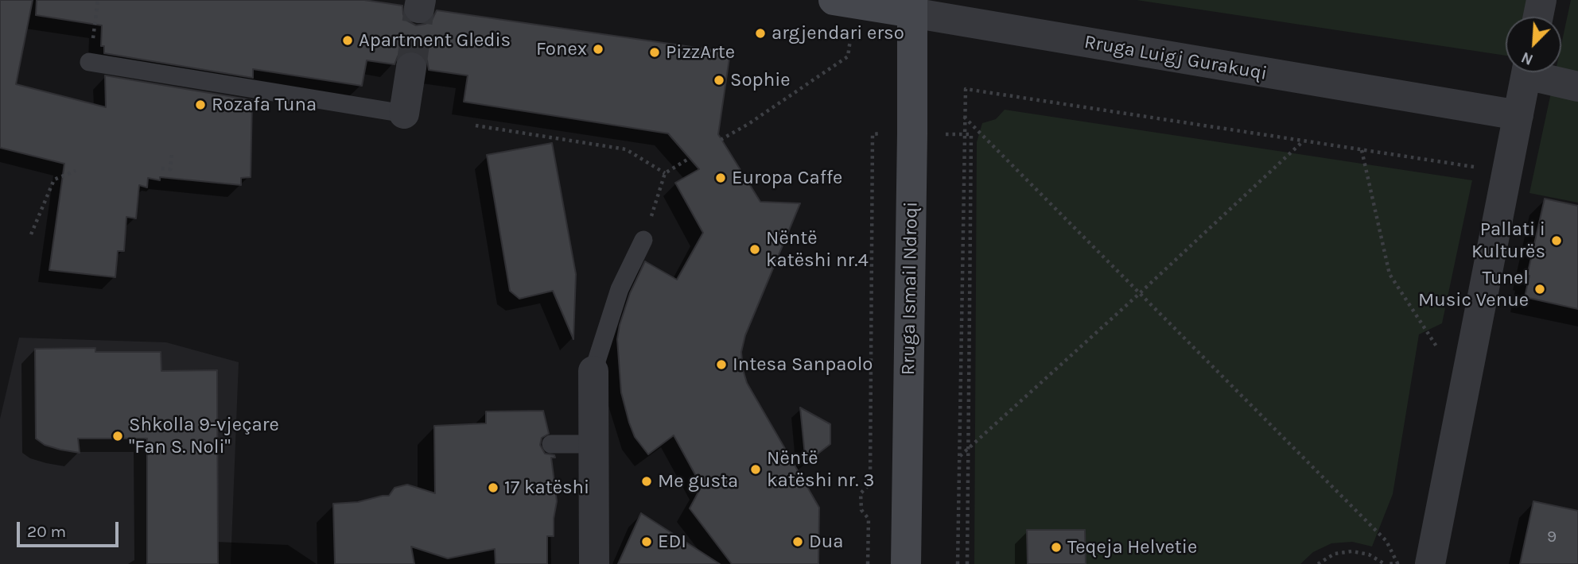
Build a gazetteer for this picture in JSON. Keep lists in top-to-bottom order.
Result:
{
  "streets": {
    "main road": ["Rruga Luigj Gurakuqi", "Rruga Ismail Ndroqi"]
  },
  "crossings": [
    ["Rruga Luigj Gurakuqi", "Rruga Ismail Ndroqi"]
  ],
  "places": [
    "argjendari erso",
    "Apartment Gledis",
    "Fonex",
    "PizzArte",
    "Sophie",
    "Rozafa Tuna",
    "Europa Caffe",
    "Pallati i Kulturës",
    "Nëntë katëshi nr.4",
    "Tunel Music Venue",
    "Intesa Sanpaolo",
    "Shkolla 9-vjeçare \"Fan S. Noli\"",
    "Nëntë katëshi nr. 3",
    "Me gusta",
    "17 katëshi",
    "EDI",
    "Dua",
    "Teqeja Helvetie"
  ],
  "house_numbers": ["9"],
  "scale_bar": "20 m",
  "north": "bottom left"
}
